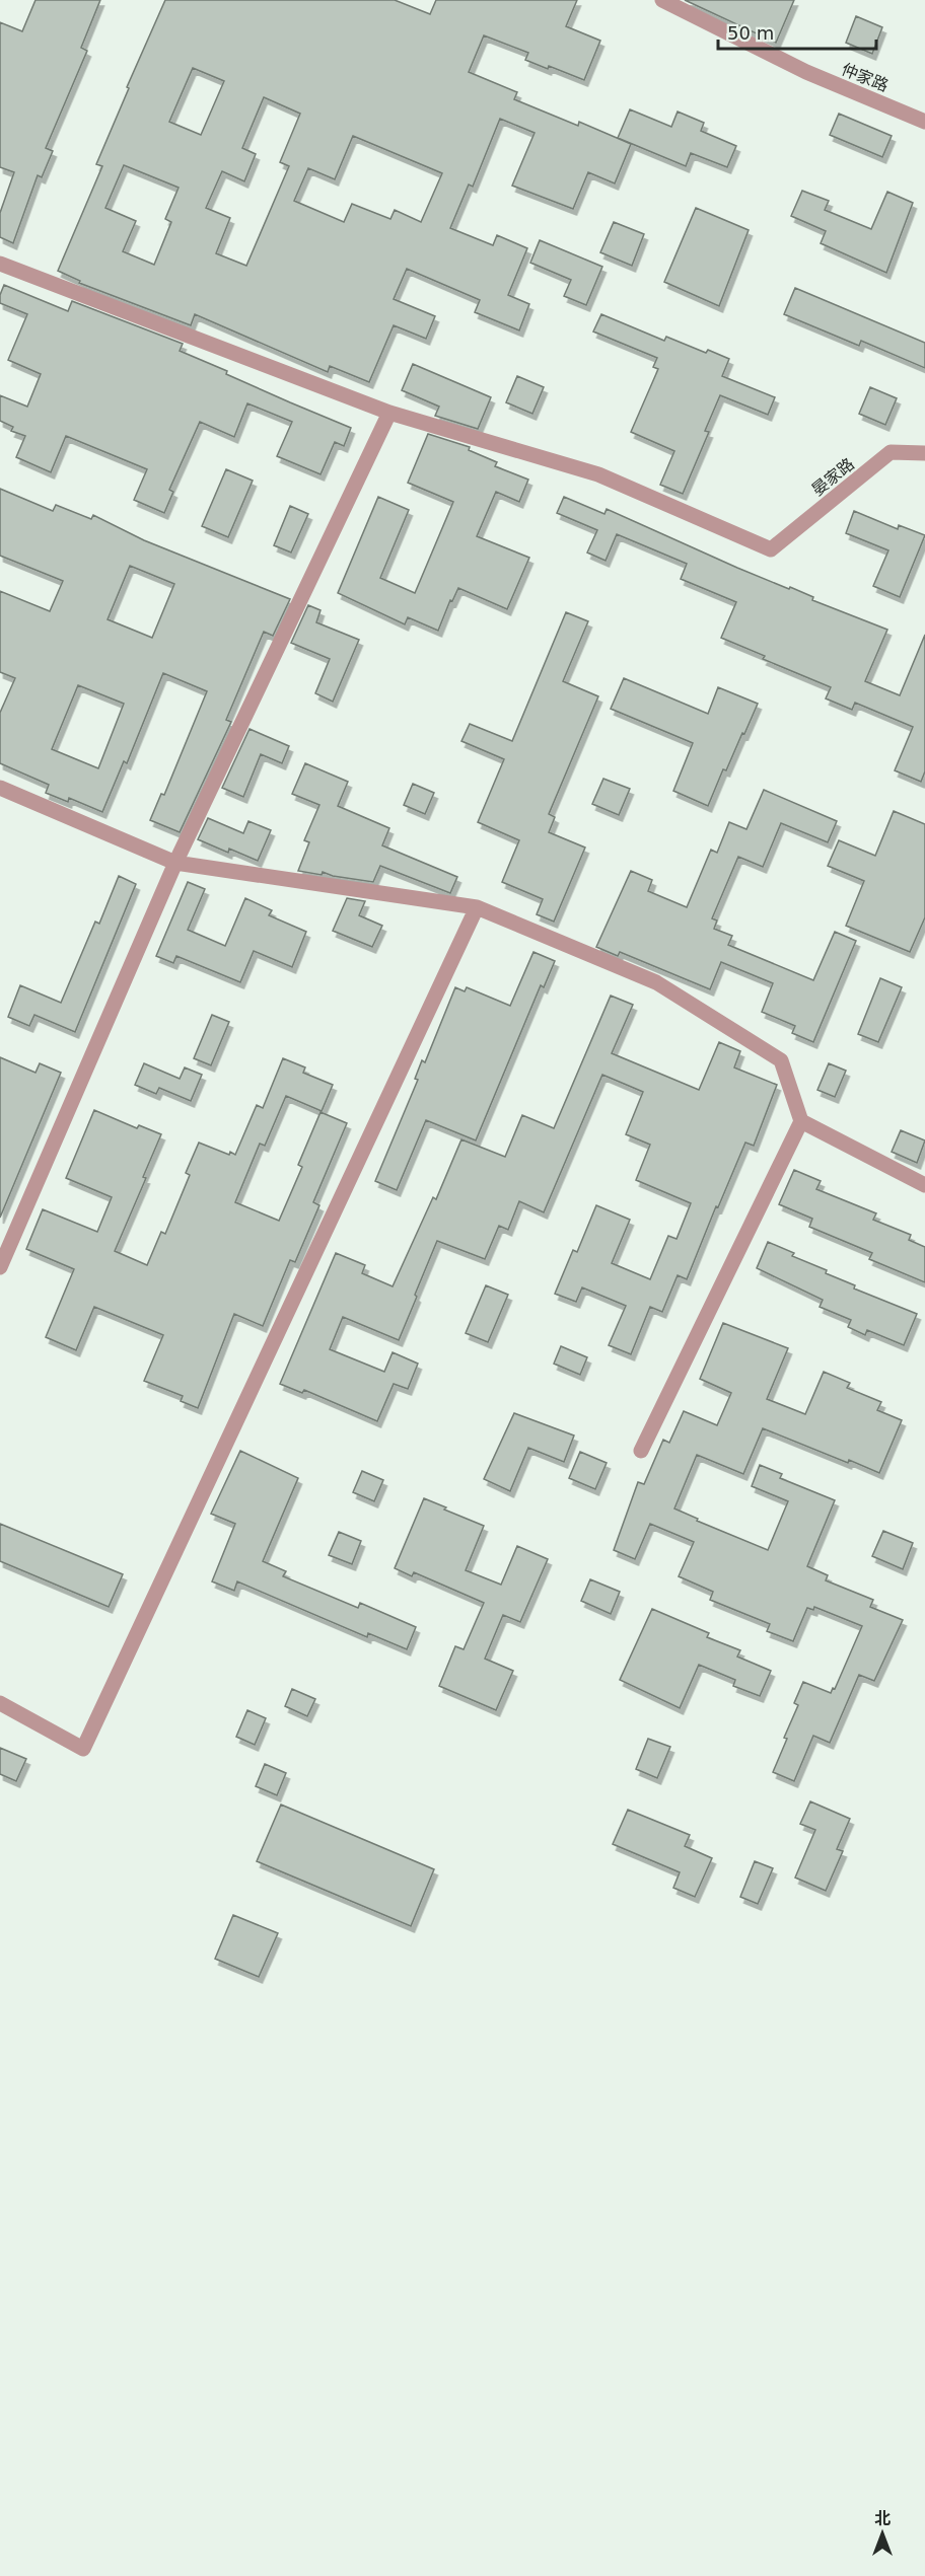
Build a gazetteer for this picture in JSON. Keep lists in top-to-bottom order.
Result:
{
  "streets": {
    "street": ["仲家路", "晏家路"]
  },
  "scale_bar": "50 m",
  "north": "top"
}
